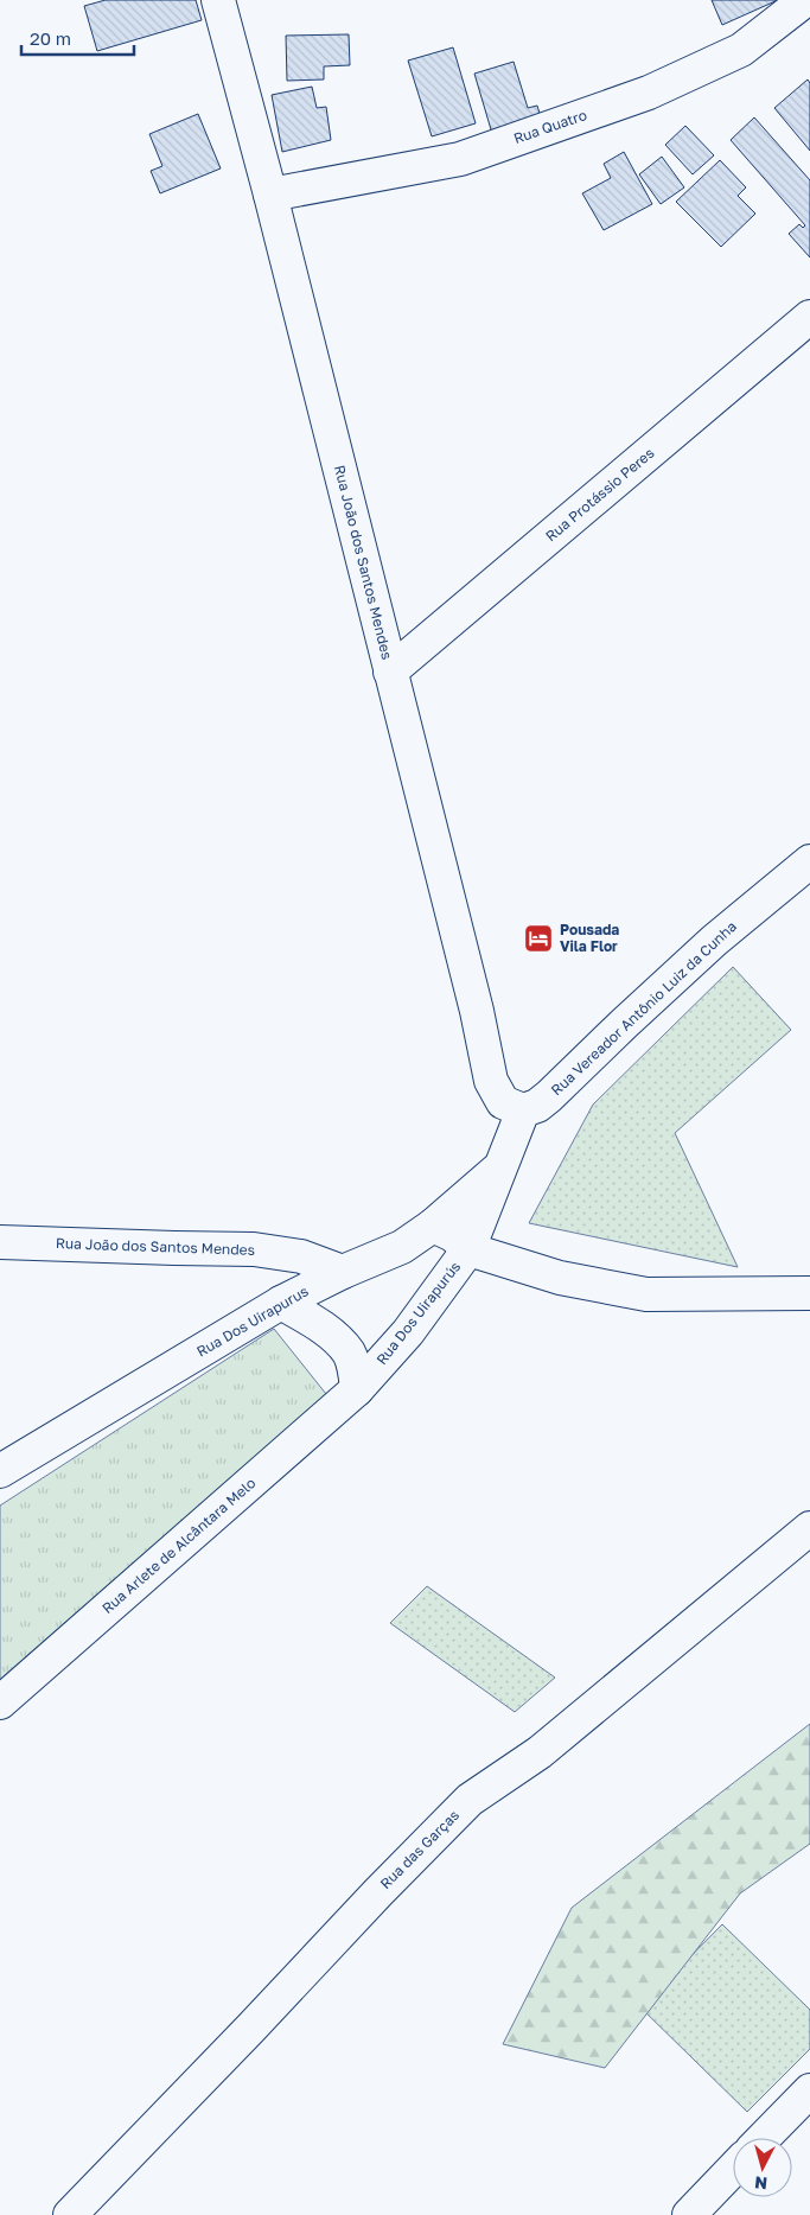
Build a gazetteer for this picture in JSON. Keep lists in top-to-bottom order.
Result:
{
  "streets": {
    "street": [
      "Rua Quatro",
      "Rua Protássio Peres",
      "Rua João dos Santos Mendes",
      "Rua Vereador Antônio Luiz da Cunha",
      "Rua Dos Uirapurús",
      "Rua Dos Uirapurus",
      "Rua Arlete de Alcântara Melo",
      "Rua das Garças"
    ]
  },
  "crossings": [
    ["Rua Quatro", "Rua João dos Santos Mendes"],
    ["Rua Protássio Peres", "Rua João dos Santos Mendes"],
    ["Rua João dos Santos Mendes", "Rua Vereador Antônio Luiz da Cunha"],
    ["Rua João dos Santos Mendes", "Rua Dos Uirapurus"],
    ["Rua Dos Uirapurús", "Rua Dos Uirapurus"],
    ["Rua Dos Uirapurús", "Rua Arlete de Alcântara Melo"]
  ],
  "places": {
    "hotel": ["Pousada Vila Flor"]
  },
  "scale_bar": "20 m",
  "north": "bottom"
}
